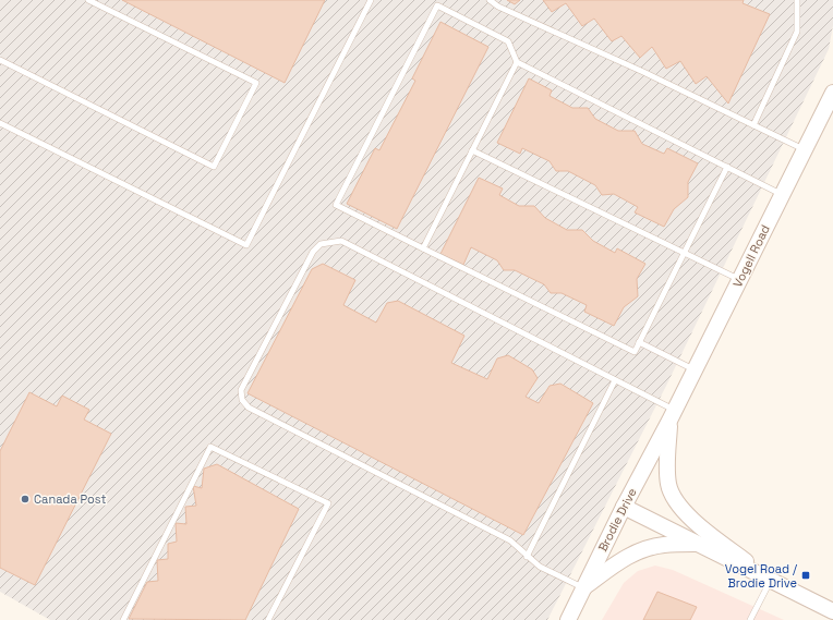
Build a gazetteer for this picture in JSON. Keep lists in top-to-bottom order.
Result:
{
  "streets": {
    "street": ["Vogell Road", "Brodie Drive"]
  },
  "crossings": [
    ["Vogell Road", "Brodie Drive"]
  ],
  "places": {
    "other": ["Canada Post"],
    "transit": ["Vogel Road / Brodie Drive"]
  }
}
